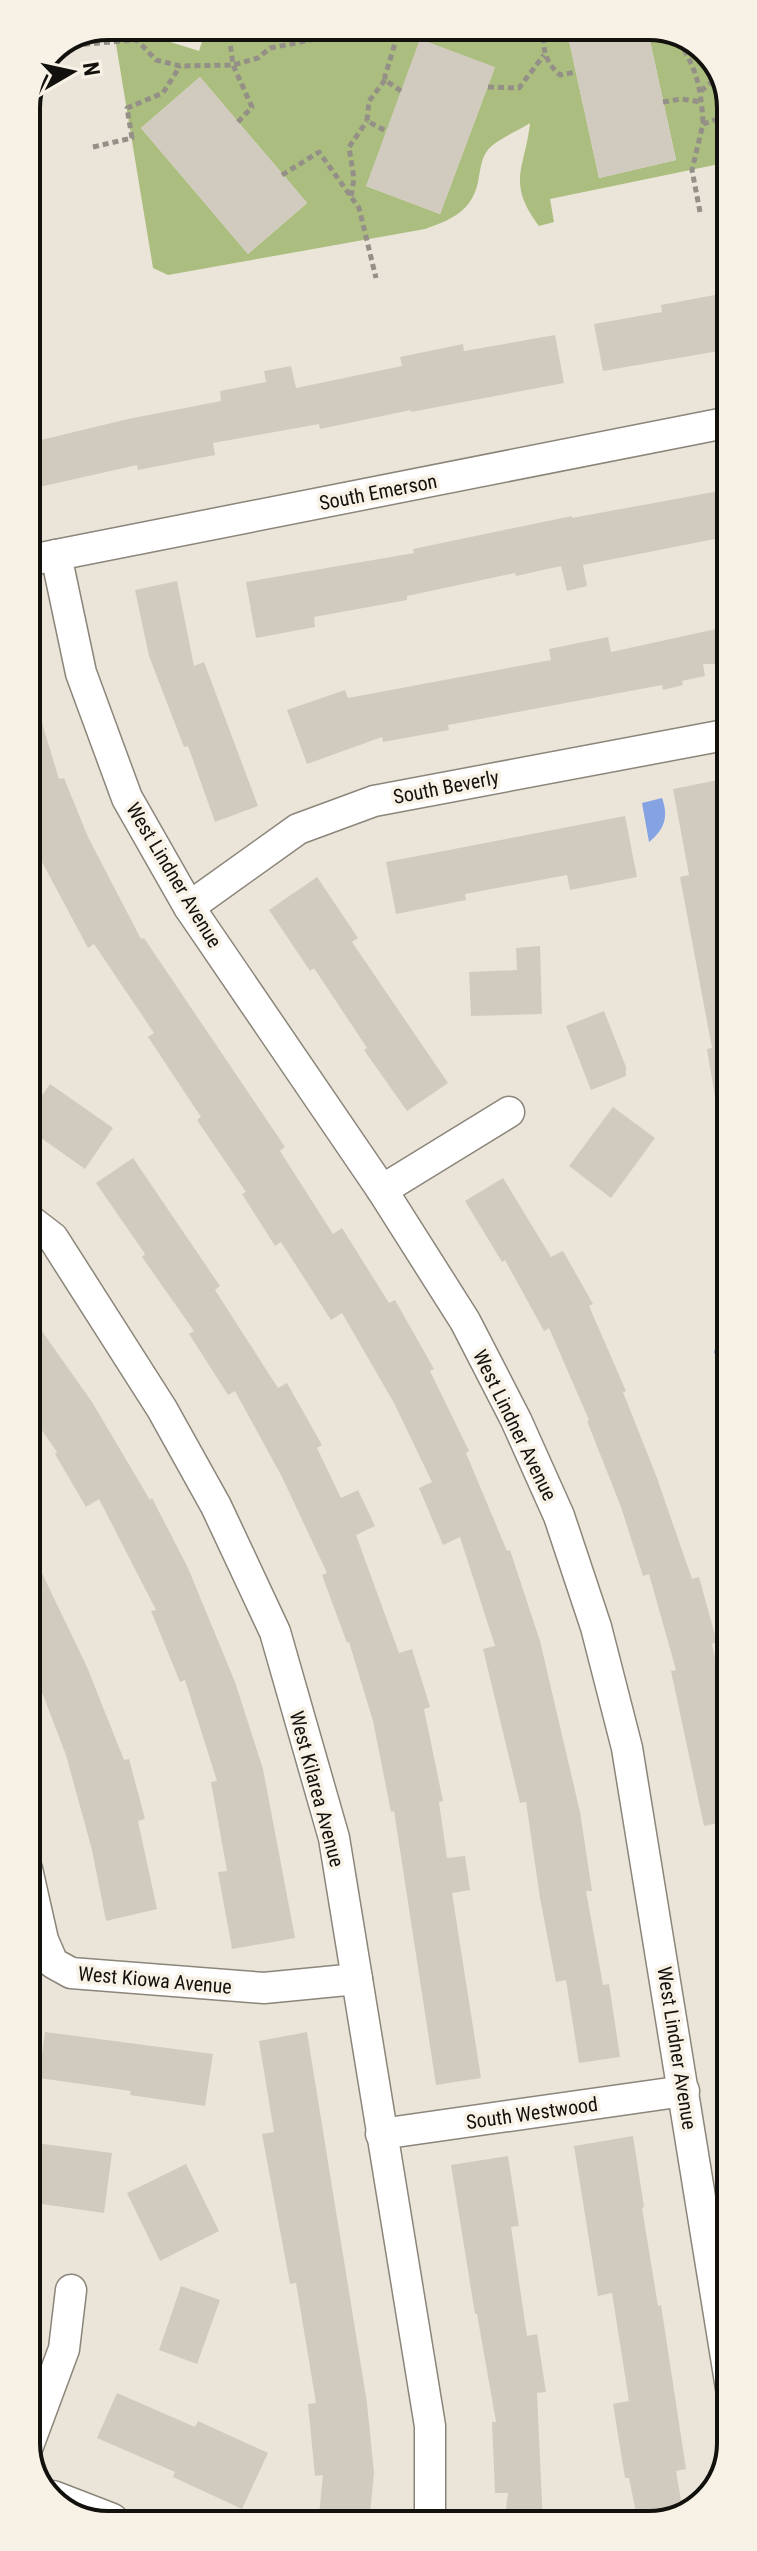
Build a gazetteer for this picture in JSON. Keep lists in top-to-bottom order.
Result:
{
  "streets": {
    "street": [
      "South Emerson",
      "South Beverly",
      "West Lindner Avenue",
      "West Kilarea Avenue",
      "West Kiowa Avenue",
      "South Westwood"
    ]
  },
  "crossings": [
    ["South Emerson", "West Lindner Avenue"],
    ["South Beverly", "West Lindner Avenue"],
    ["West Lindner Avenue", "South Westwood"],
    ["West Kilarea Avenue", "West Kiowa Avenue"],
    ["West Kilarea Avenue", "South Westwood"]
  ],
  "north": "right"
}
